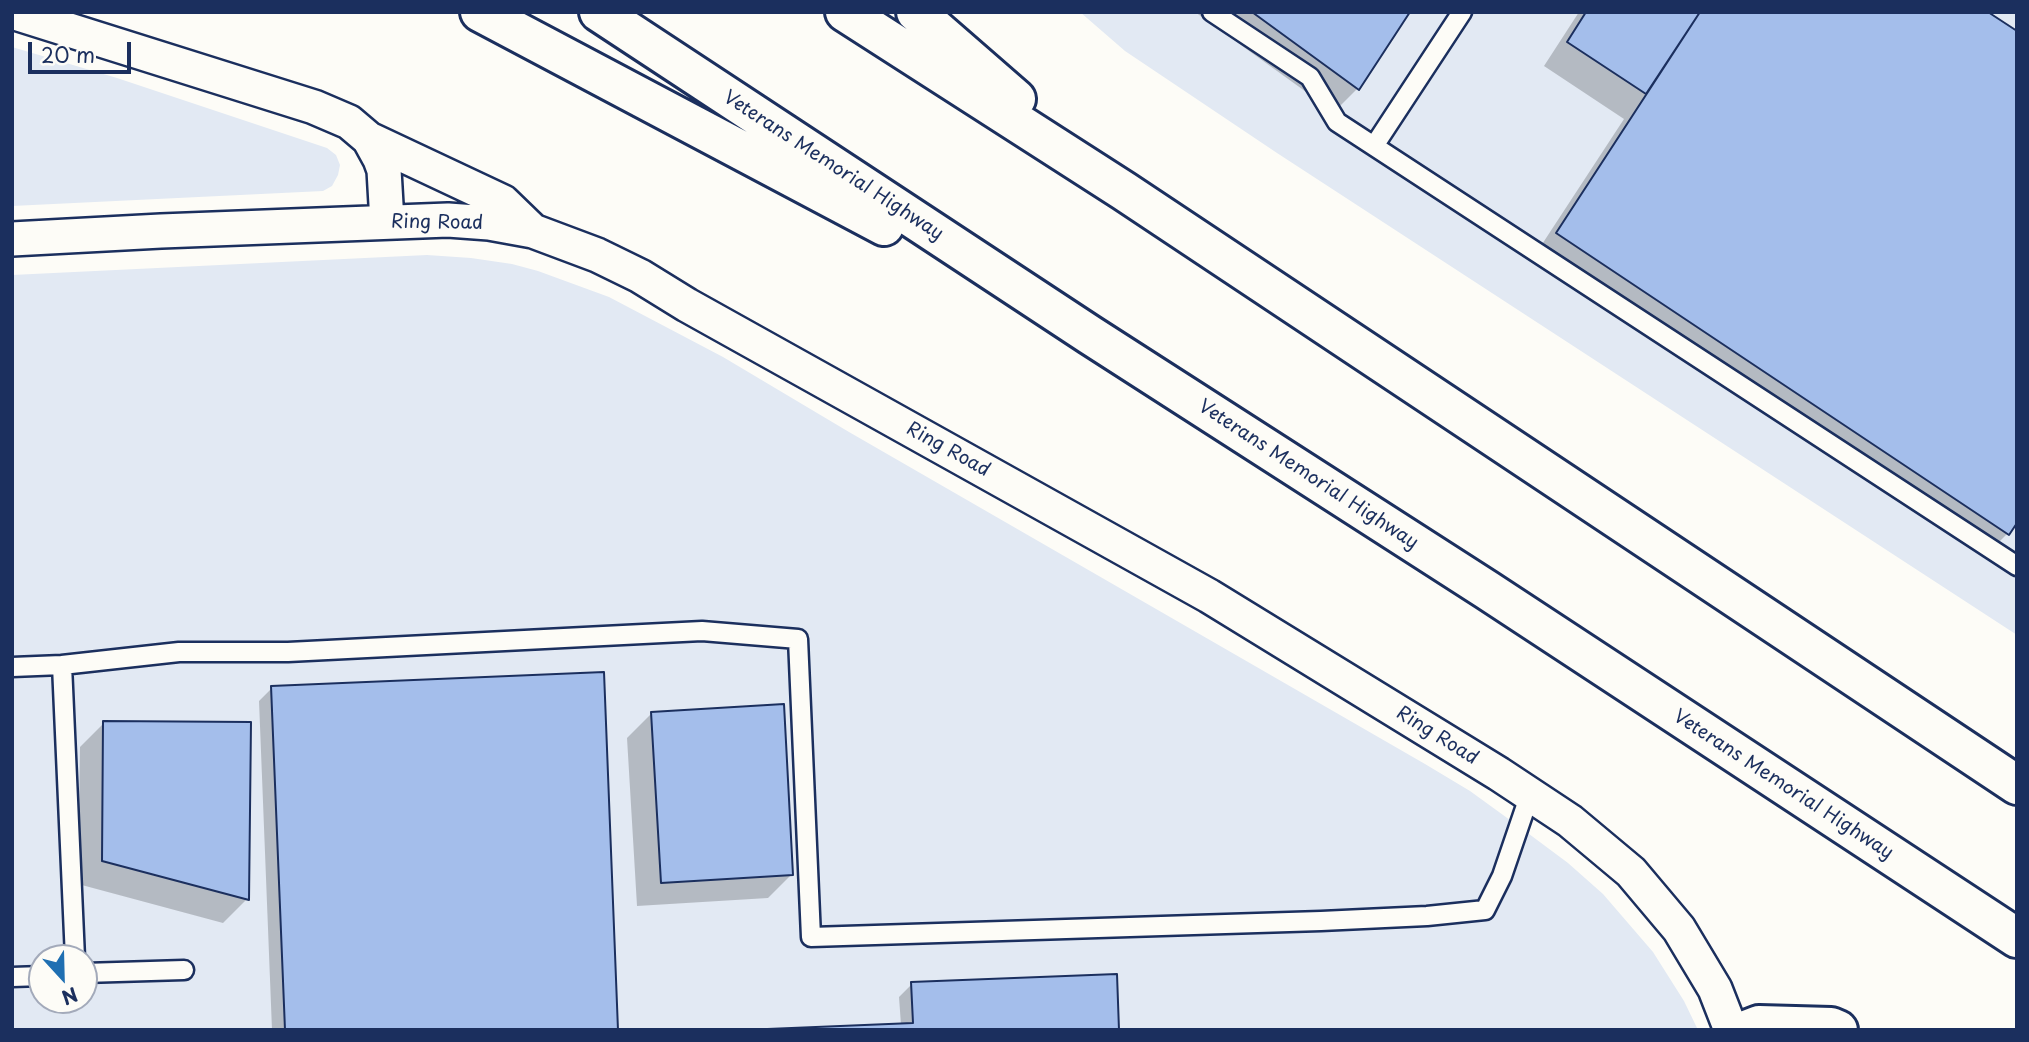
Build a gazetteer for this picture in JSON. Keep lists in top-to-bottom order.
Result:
{
  "streets": {
    "main road": ["Veterans Memorial Highway"],
    "street": ["Ring Road"]
  },
  "scale_bar": "20 m",
  "north": "bottom"
}
